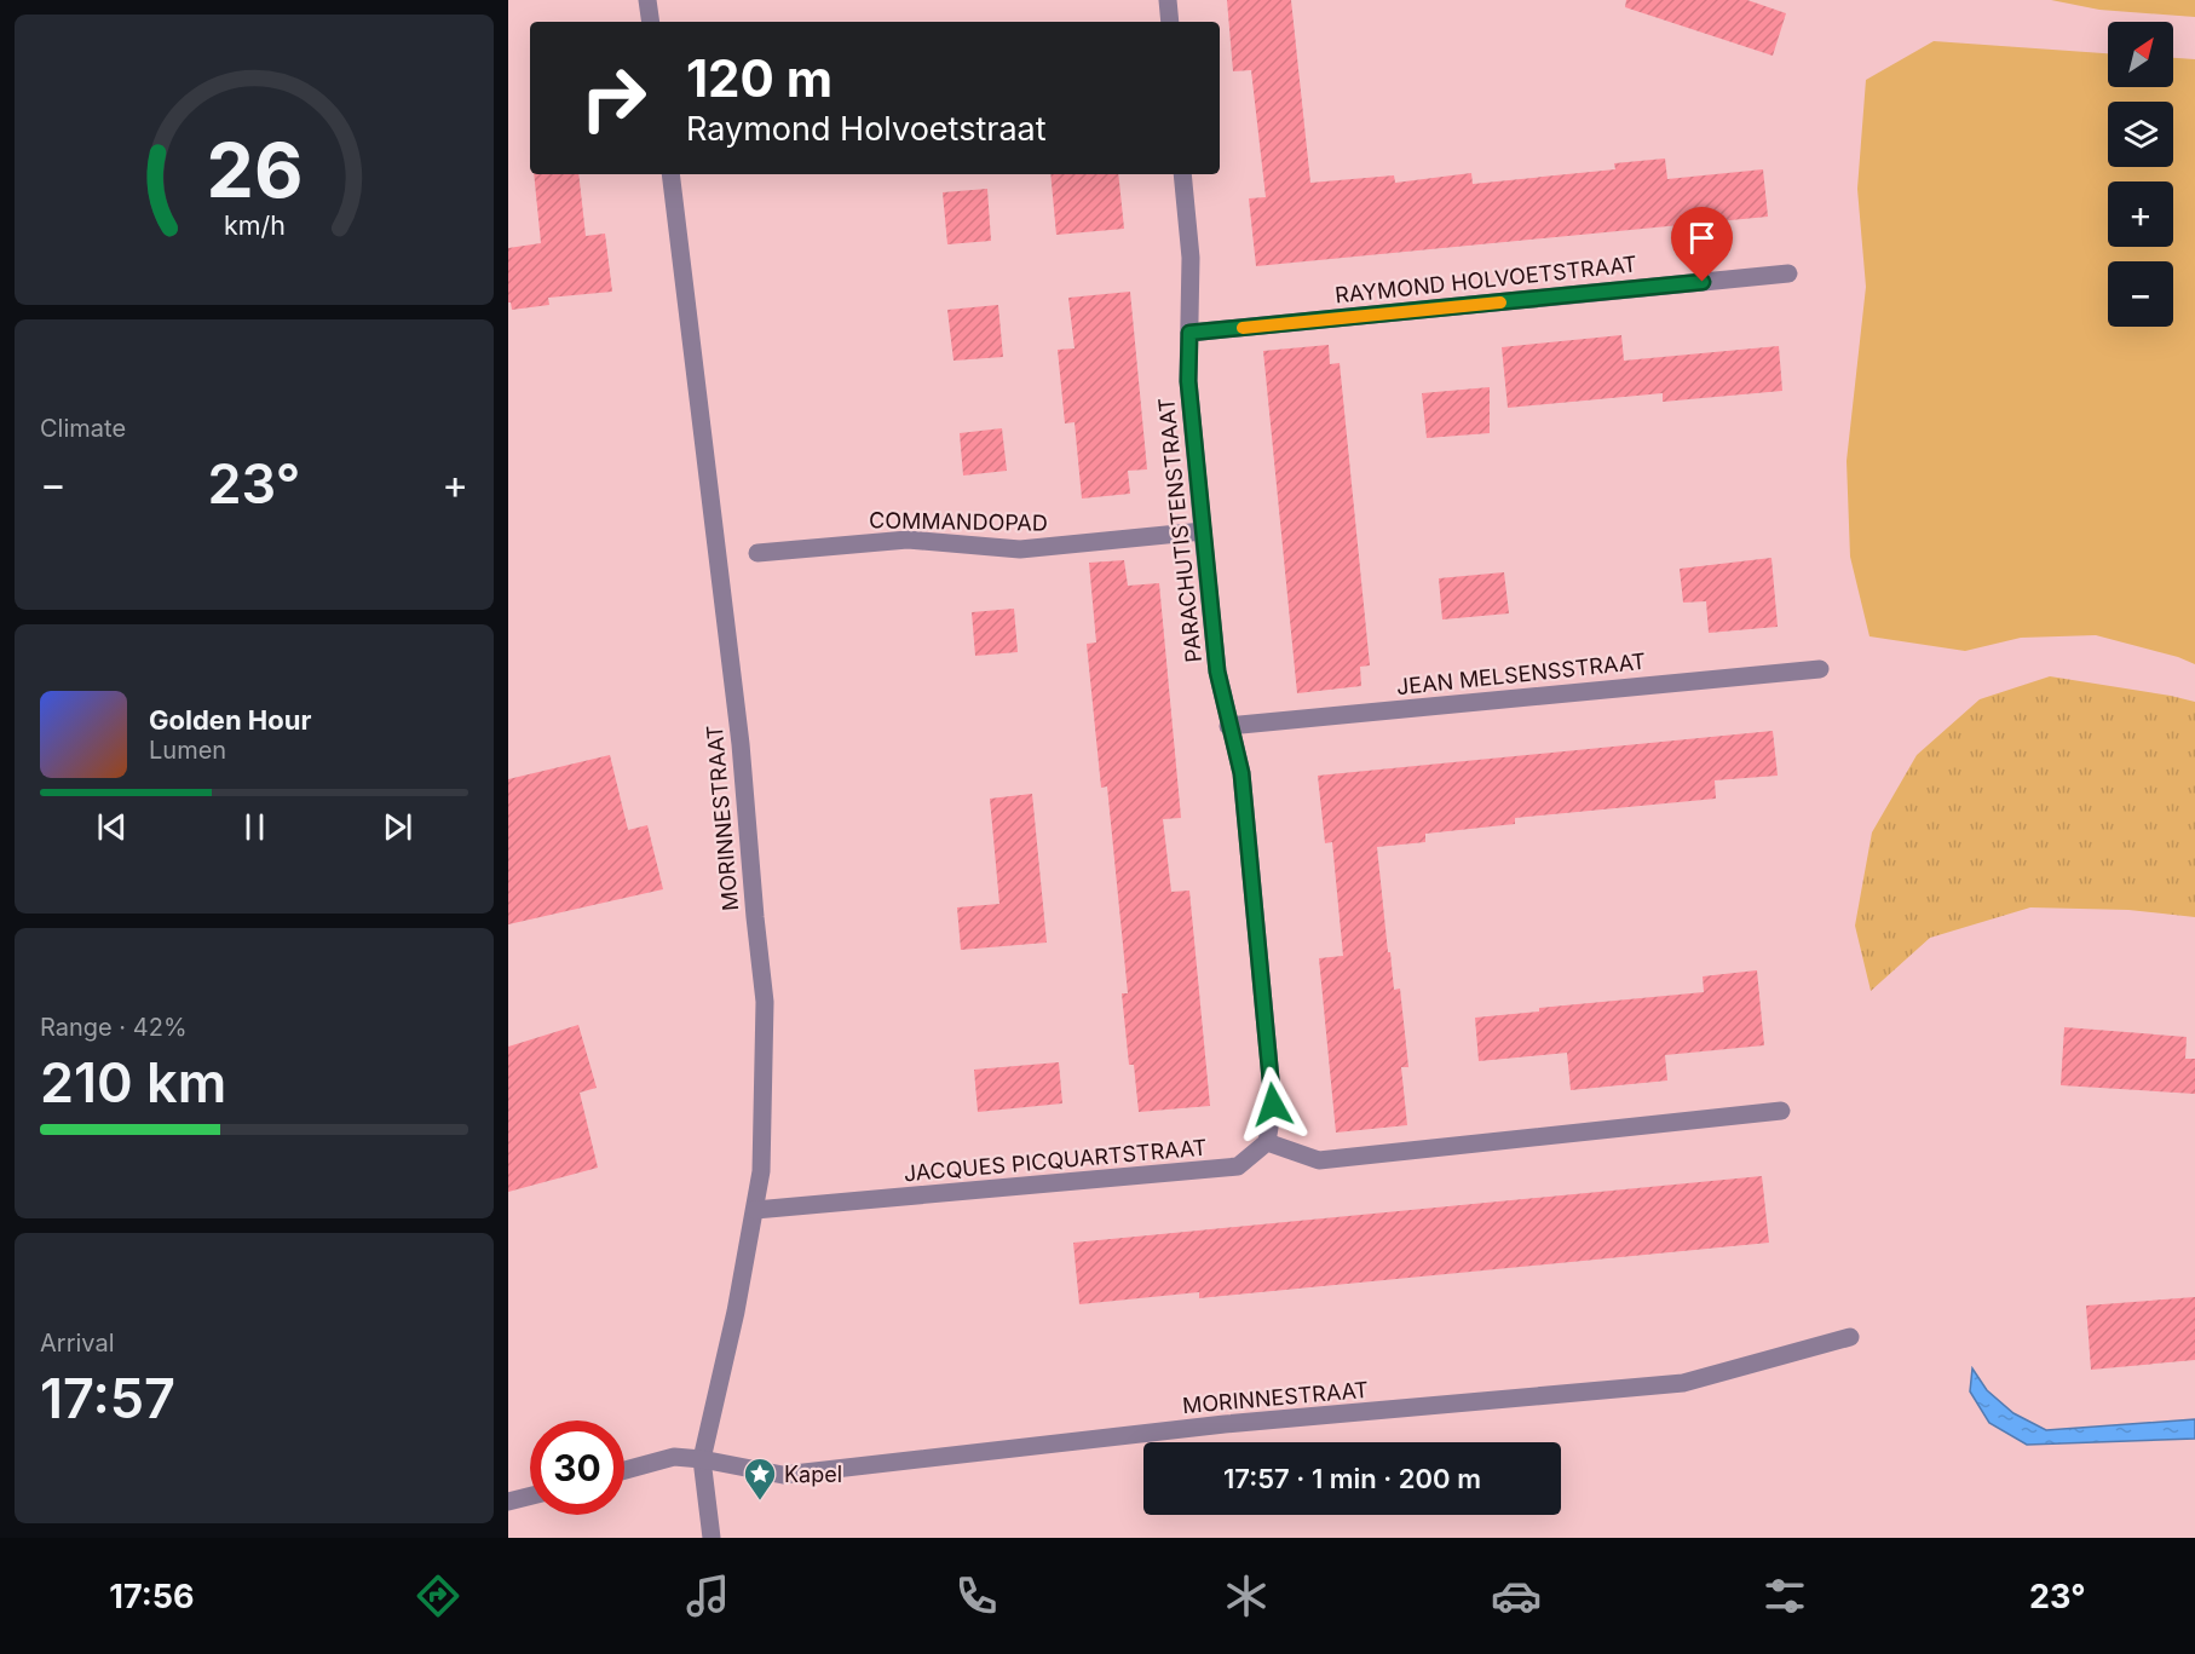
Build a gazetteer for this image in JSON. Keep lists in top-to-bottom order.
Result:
{
  "streets": {
    "street": [
      "RAYMOND HOLVOETSTRAAT",
      "COMMANDOPAD",
      "PARACHUTISTENSTRAAT",
      "JEAN MELSENSSTRAAT",
      "MORINNESTRAAT",
      "JACQUES PICQUARTSTRAAT"
    ]
  },
  "crossings": [
    ["RAYMOND HOLVOETSTRAAT", "PARACHUTISTENSTRAAT"],
    ["COMMANDOPAD", "PARACHUTISTENSTRAAT"],
    ["PARACHUTISTENSTRAAT", "JEAN MELSENSSTRAAT"],
    ["PARACHUTISTENSTRAAT", "JACQUES PICQUARTSTRAAT"],
    ["MORINNESTRAAT", "JACQUES PICQUARTSTRAAT"]
  ],
  "places": {
    "place": ["Kapel"]
  },
  "north": "top right",
  "page": {
    "map_buttons": ["+", "−"],
    "turn": ["120 m", "Raymond Holvoetstraat"],
    "tile": [
      "Climate",
      ["Range · 42%", "210 km"],
      ["Arrival", "17:57"]
    ],
    "heat": ["−", "23°", "+"],
    "song": ["Golden Hour", "Lumen"],
    "limit": "30",
    "trip": "17:57 · 1 min · 200 m",
    "tabs": ["17:56", "23°"],
    "gauge": ["26", "km/h"]
  }
}
